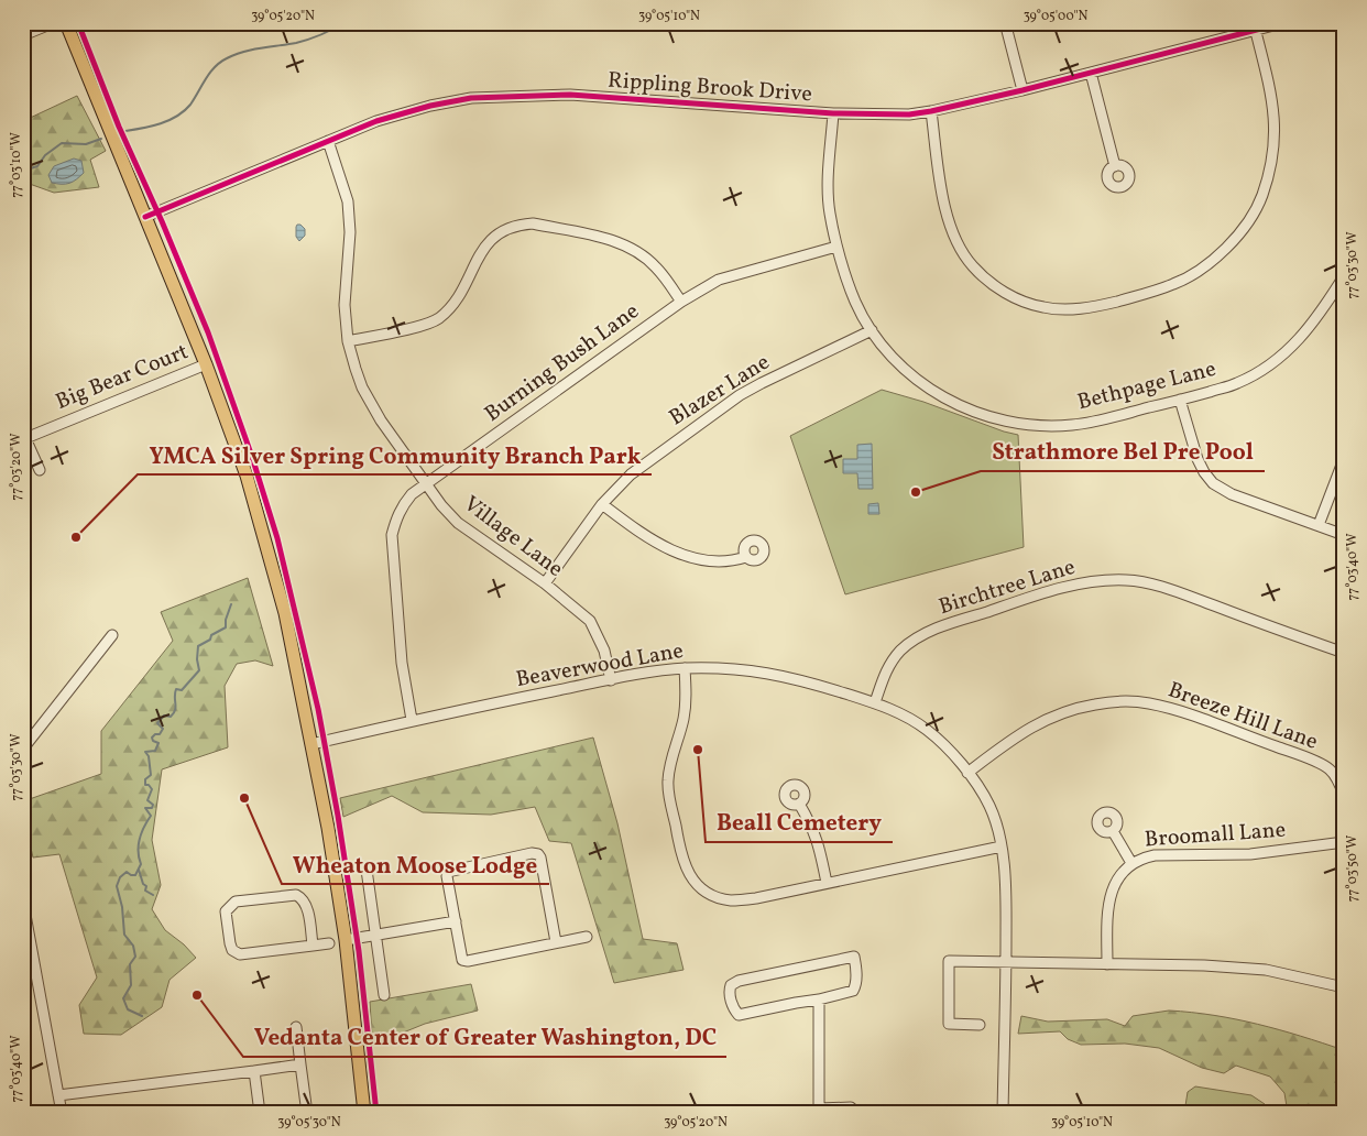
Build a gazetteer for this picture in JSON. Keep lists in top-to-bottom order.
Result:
{
  "streets": {
    "street": [
      "Rippling Brook Drive",
      "Burning Bush Lane",
      "Big Bear Court",
      "Bethpage Lane",
      "Blazer Lane",
      "Village Lane",
      "Birchtree Lane",
      "Beaverwood Lane",
      "Breeze Hill Lane",
      "Broomall Lane"
    ]
  },
  "crossings": [
    ["Rippling Brook Drive", "Bethpage Lane"],
    ["Rippling Brook Drive", "Village Lane"],
    ["Burning Bush Lane", "Bethpage Lane"],
    ["Burning Bush Lane", "Village Lane"],
    ["Burning Bush Lane", "Beaverwood Lane"],
    ["Bethpage Lane", "Blazer Lane"],
    ["Blazer Lane", "Village Lane"],
    ["Village Lane", "Beaverwood Lane"],
    ["Birchtree Lane", "Beaverwood Lane"],
    ["Beaverwood Lane", "Breeze Hill Lane"]
  ],
  "places": [
    "Strathmore Bel Pre Pool",
    "YMCA Silver Spring Community Branch Park",
    "Beall Cemetery",
    "Wheaton Moose Lodge",
    "Vedanta Center of Greater Washington, DC"
  ],
  "coordinates": [
    "39°05'20\"N",
    "39°05'10\"N",
    "39°05'00\"N",
    "77°03'10\"W",
    "77°03'30\"W",
    "77°03'20\"W",
    "77°03'40\"W",
    "77°03'50\"W",
    "39°05'30\"N"
  ]
}
